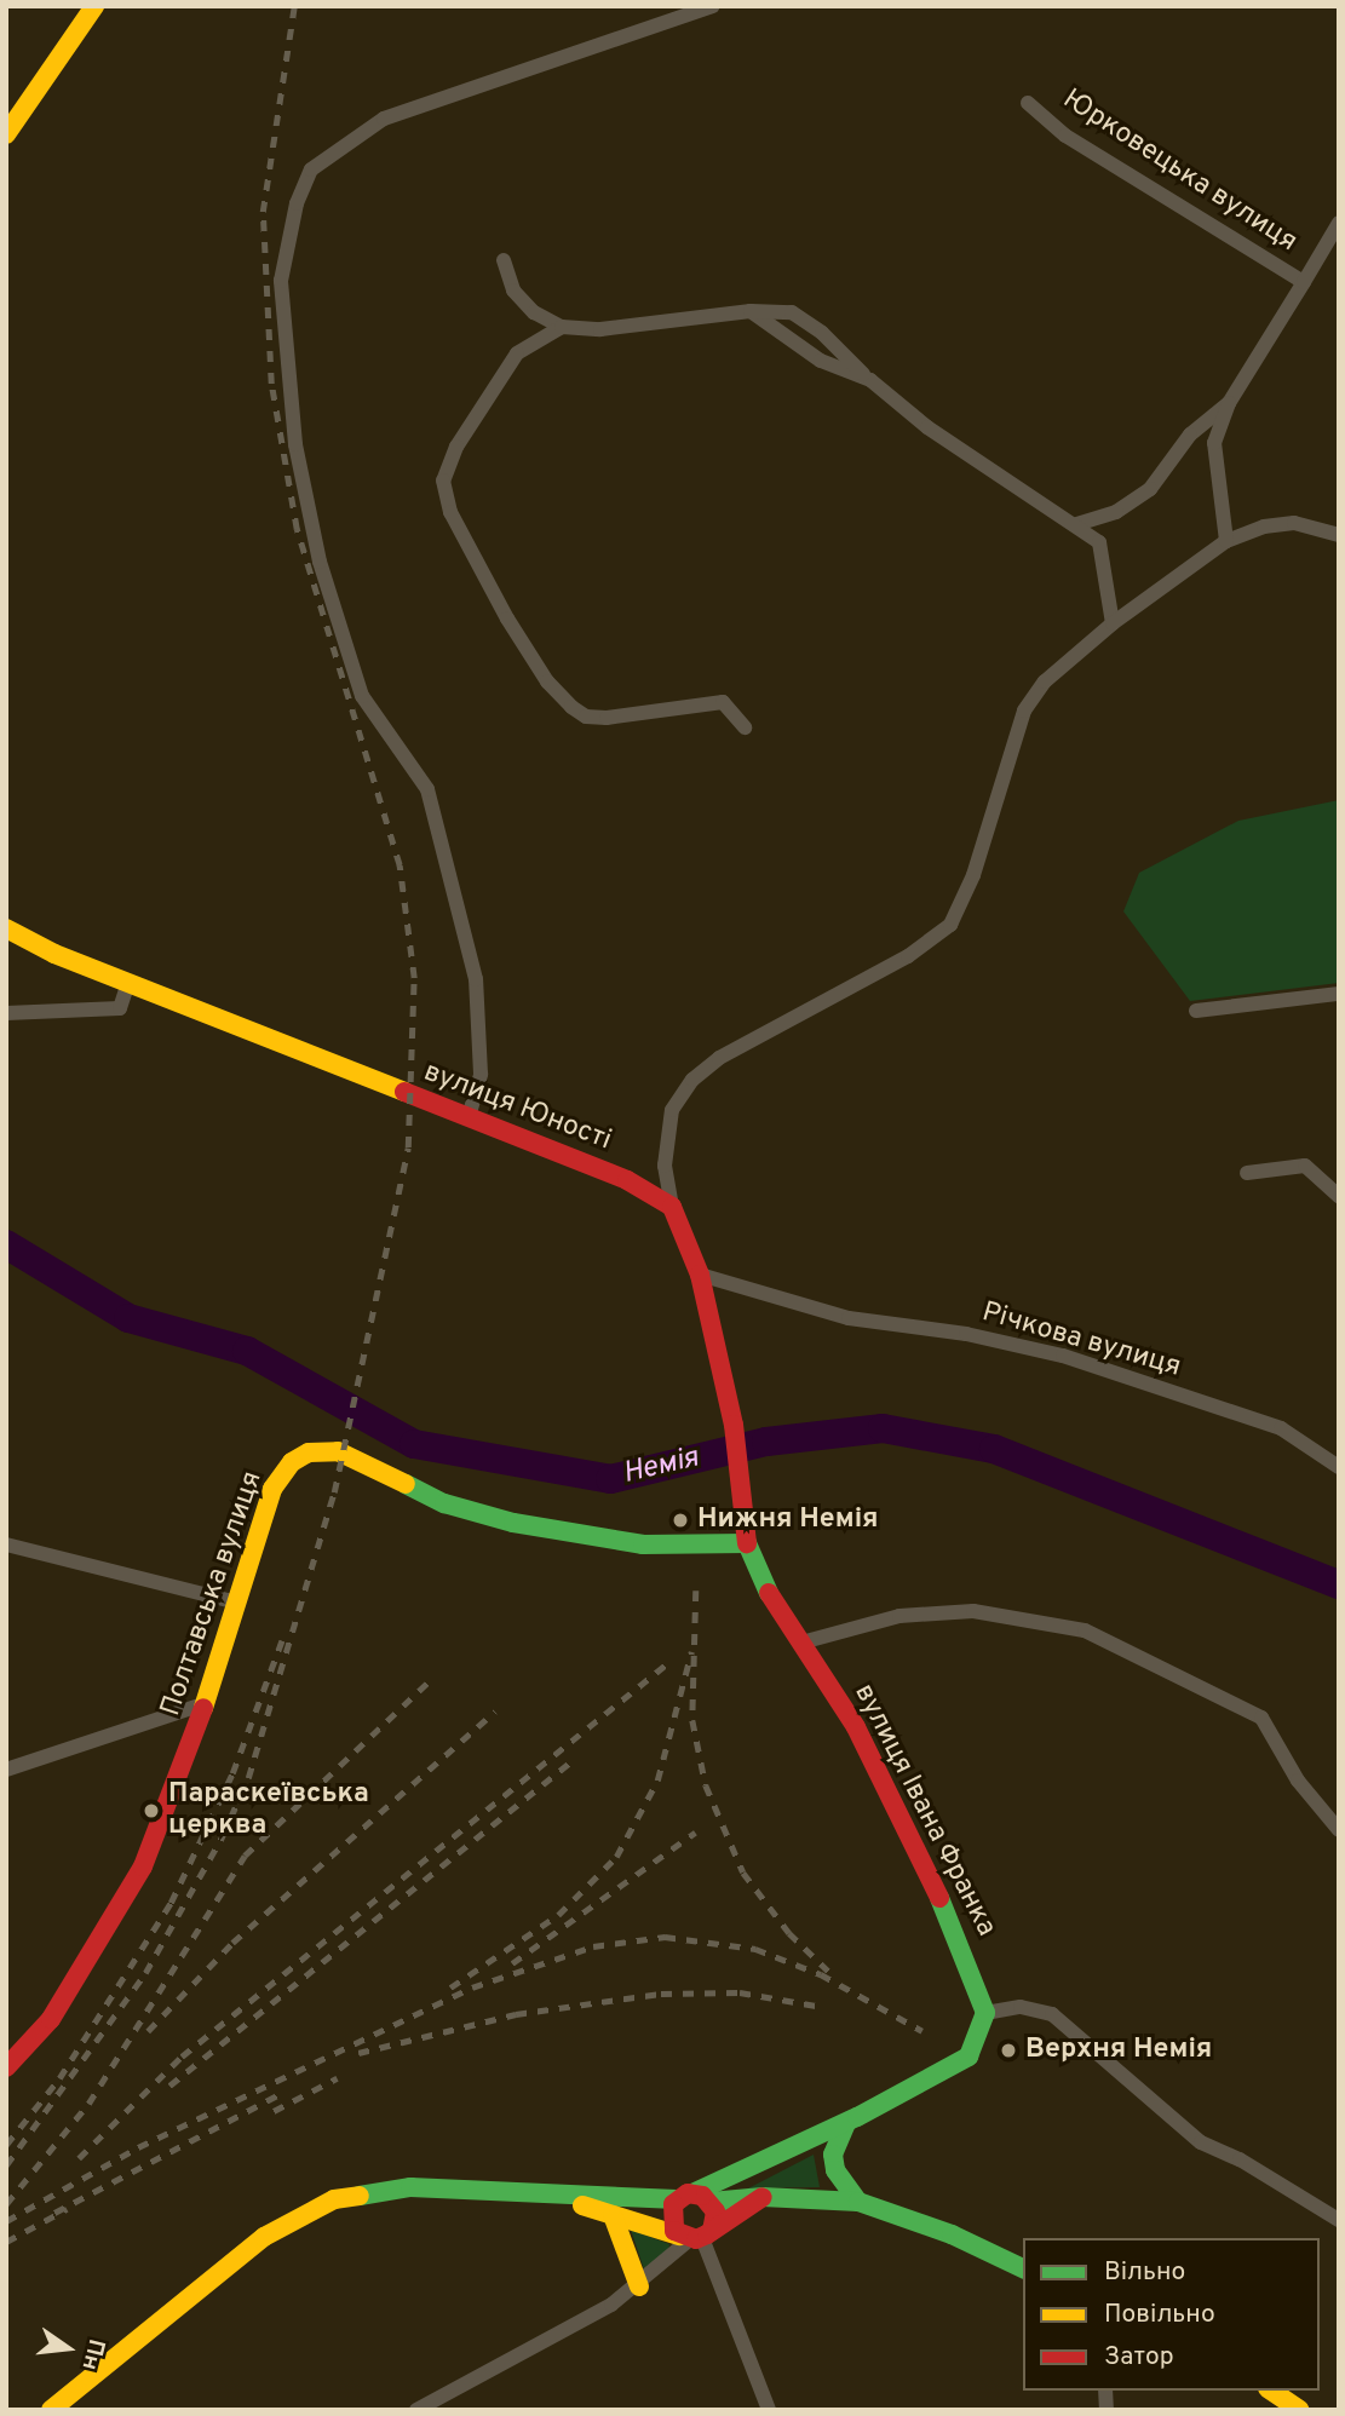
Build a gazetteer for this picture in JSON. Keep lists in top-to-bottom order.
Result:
{
  "streets": {
    "main road": ["вулиця Юності", "Полтавська вулиця", "вулиця Івана Франка"],
    "street": ["Юрковецька вулиця", "Річкова вулиця"]
  },
  "crossings": [
    ["Річкова вулиця", "вулиця Івана Франка"],
    ["Полтавська вулиця", "вулиця Івана Франка"]
  ],
  "water": ["Немія"],
  "places": ["Нижня Немія", "Параскеївська церква", "Верхня Немія"],
  "legend": ["Вільно", "Повільно", "Затор"],
  "north": "right"
}
